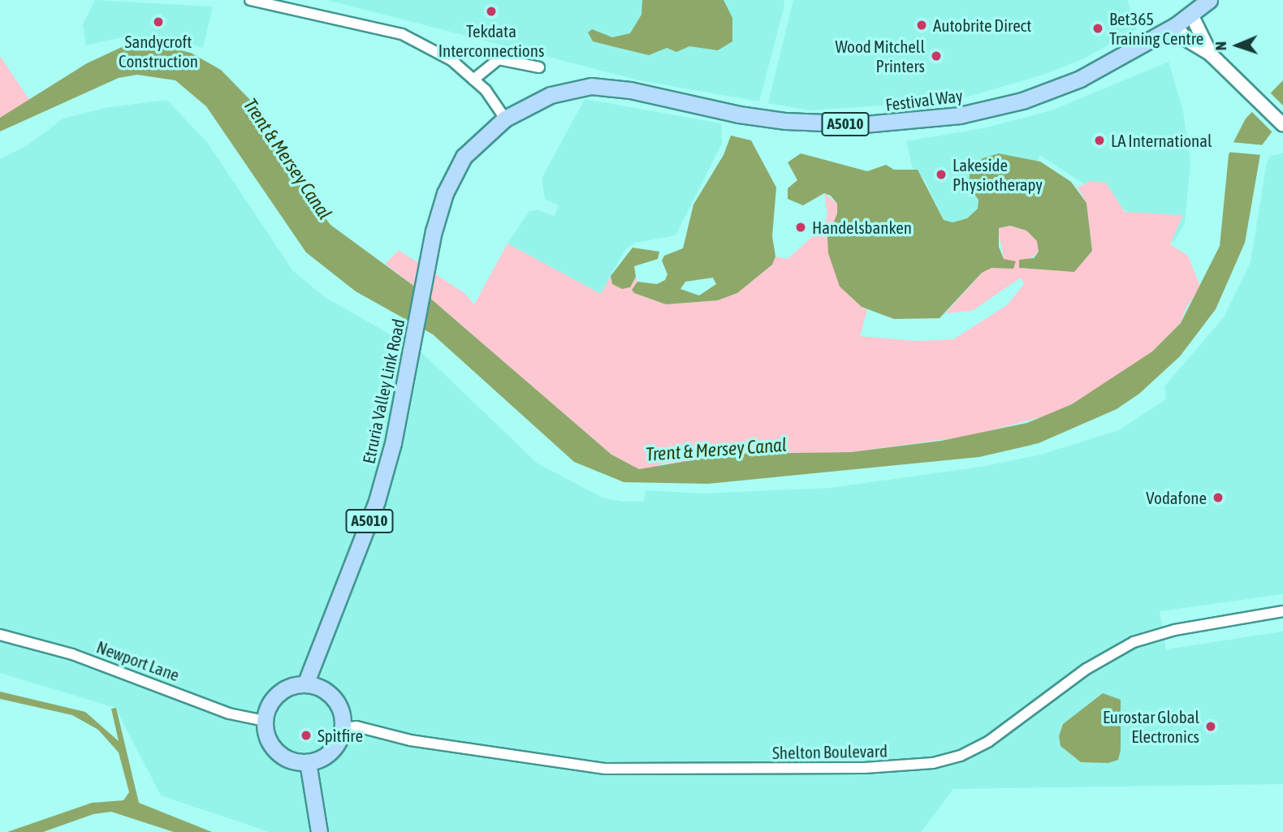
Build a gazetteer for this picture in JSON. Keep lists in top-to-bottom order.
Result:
{
  "streets": {
    "main road": ["Festival Way", "A5010", "Etruria Valley Link Road"],
    "street": ["Newport Lane", "Shelton Boulevard"]
  },
  "crossings": [
    ["Festival Way", "Etruria Valley Link Road"],
    ["Etruria Valley Link Road", "Newport Lane"],
    ["Etruria Valley Link Road", "Shelton Boulevard"],
    ["Newport Lane", "Shelton Boulevard"]
  ],
  "water": ["Trent & Mersey Canal"],
  "places": [
    "Tekdata Interconnections",
    "Sandycroft Construction",
    "Autobrite Direct",
    "Bet365 Training Centre",
    "Wood Mitchell Printers",
    "LA International",
    "Lakeside Physiotherapy",
    "Handelsbanken",
    "Vodafone",
    "Eurostar Global Electronics",
    "Spitfire"
  ],
  "north": "left"
}
